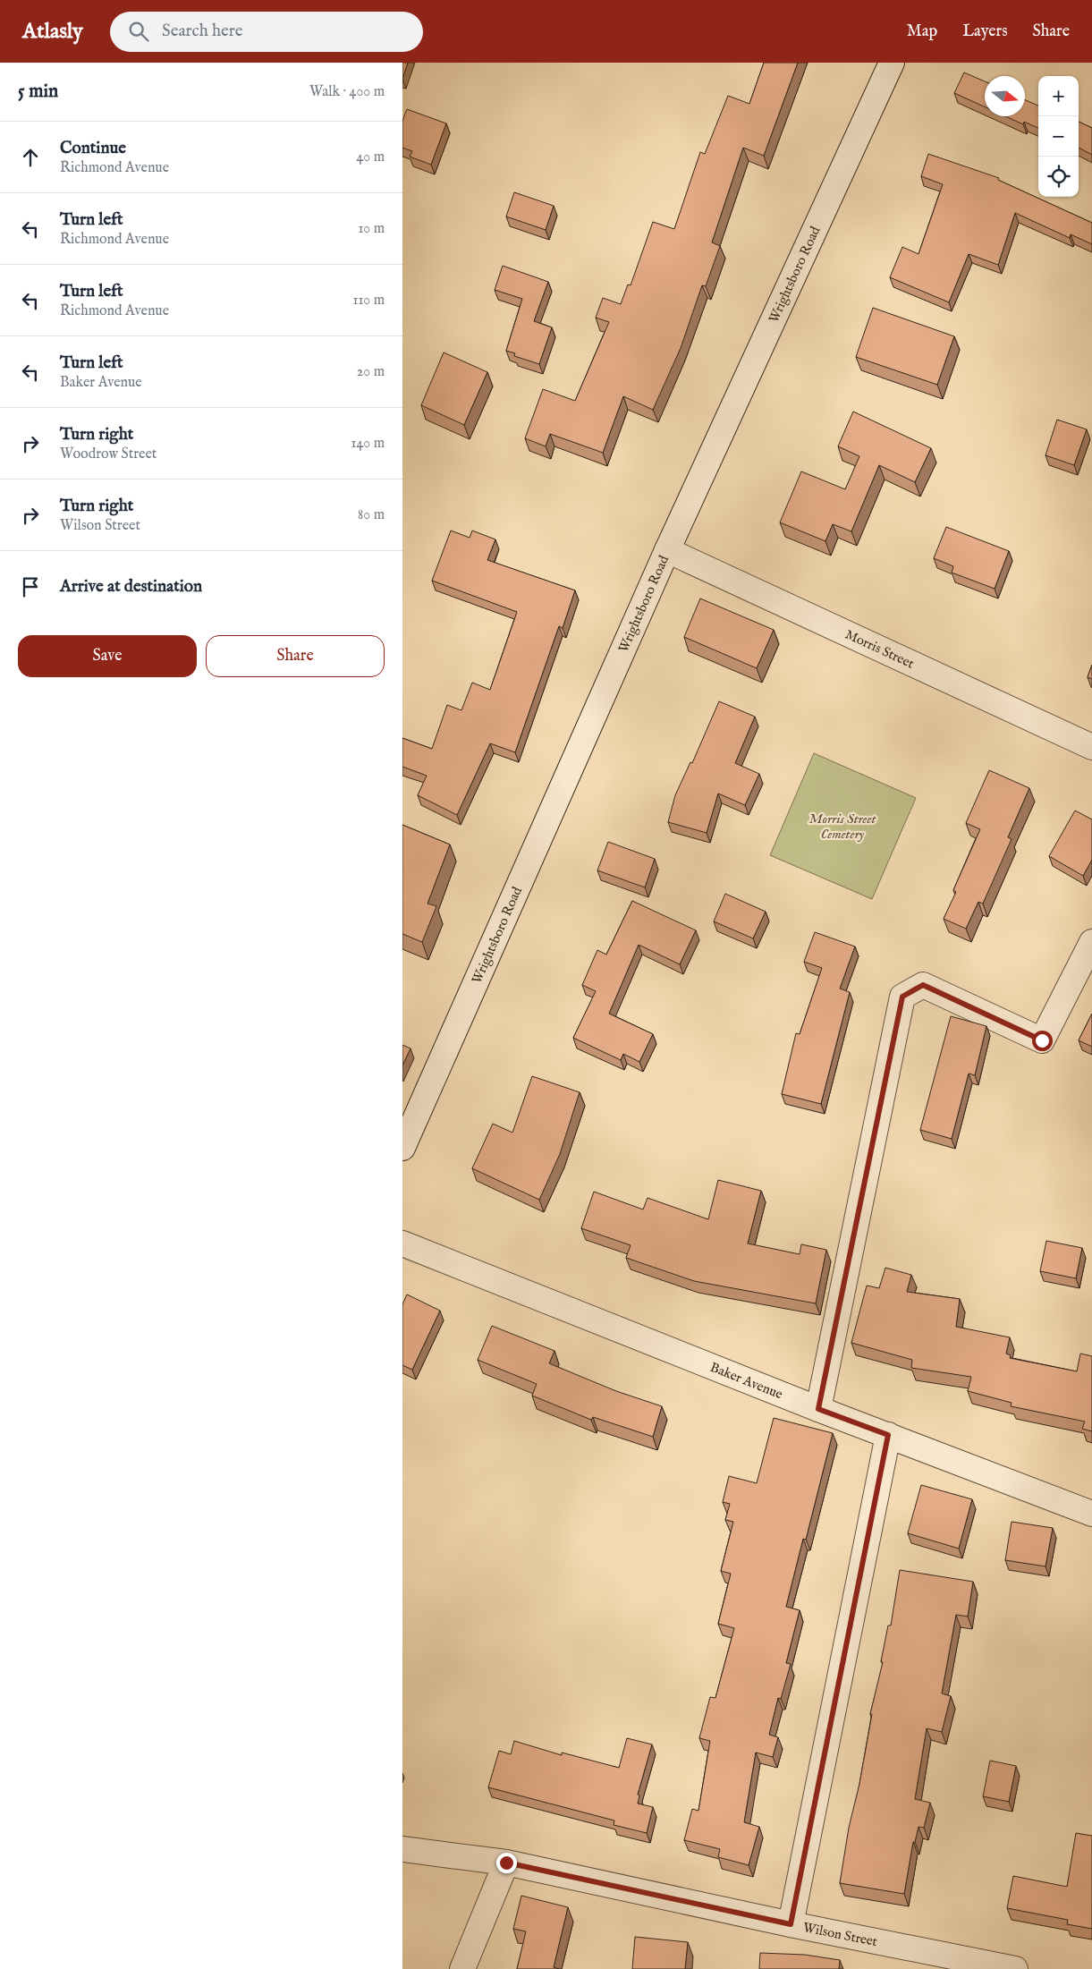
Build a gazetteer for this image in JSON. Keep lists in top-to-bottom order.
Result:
{
  "streets": {
    "street": [
      "Wrightsboro Road",
      "Morris Street",
      "Baker Avenue",
      "Wilson Street"
    ]
  },
  "crossings": [
    ["Wrightsboro Road", "Morris Street"]
  ],
  "parks": ["Morris Street Cemetery"],
  "north": "right",
  "page": {
    "header": "Atlasly",
    "search": "Search here",
    "nav": ["Map", "Layers", "Share"],
    "heading": ["5 min", "Walk · 400 m"],
    "map_buttons": ["+", "−"],
    "list": [
      ["Continue", "Richmond Avenue", "40 m"],
      ["Turn left", "Richmond Avenue", "10 m"],
      ["Turn left", "Richmond Avenue", "110 m"],
      ["Turn left", "Baker Avenue", "20 m"],
      ["Turn right", "Woodrow Street", "140 m"],
      ["Turn right", "Wilson Street", "80 m"],
      "Arrive at destination"
    ],
    "buttons": ["Save", "Share"]
  }
}
